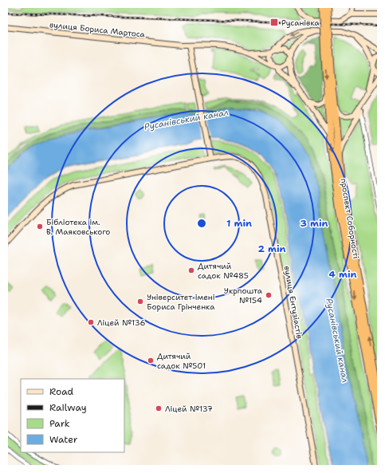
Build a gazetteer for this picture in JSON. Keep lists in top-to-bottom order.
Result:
{
  "streets": {
    "highway": ["проспект Соборності"],
    "main road": ["вулиця Бориса Мартоса", "вулиця Ентузіастів"]
  },
  "crossings": [
    ["вулиця Бориса Мартоса", "проспект Соборності"]
  ],
  "water": ["Русанівський канал"],
  "places": {
    "transit": ["Русанівка"],
    "other": [
      "Бібліотека ім. В. Маяковського",
      "Дитячий садок №485",
      "Укрпошта №154",
      "Університет імені Бориса Грінченка",
      "Ліцей №136",
      "Дитячий садок №501",
      "Ліцей №137"
    ]
  },
  "legend": [
    "Road",
    "Railway",
    "Park",
    "Water"
  ],
  "rings": [
    "1 min",
    "3 min",
    "2 min",
    "4 min"
  ]
}
